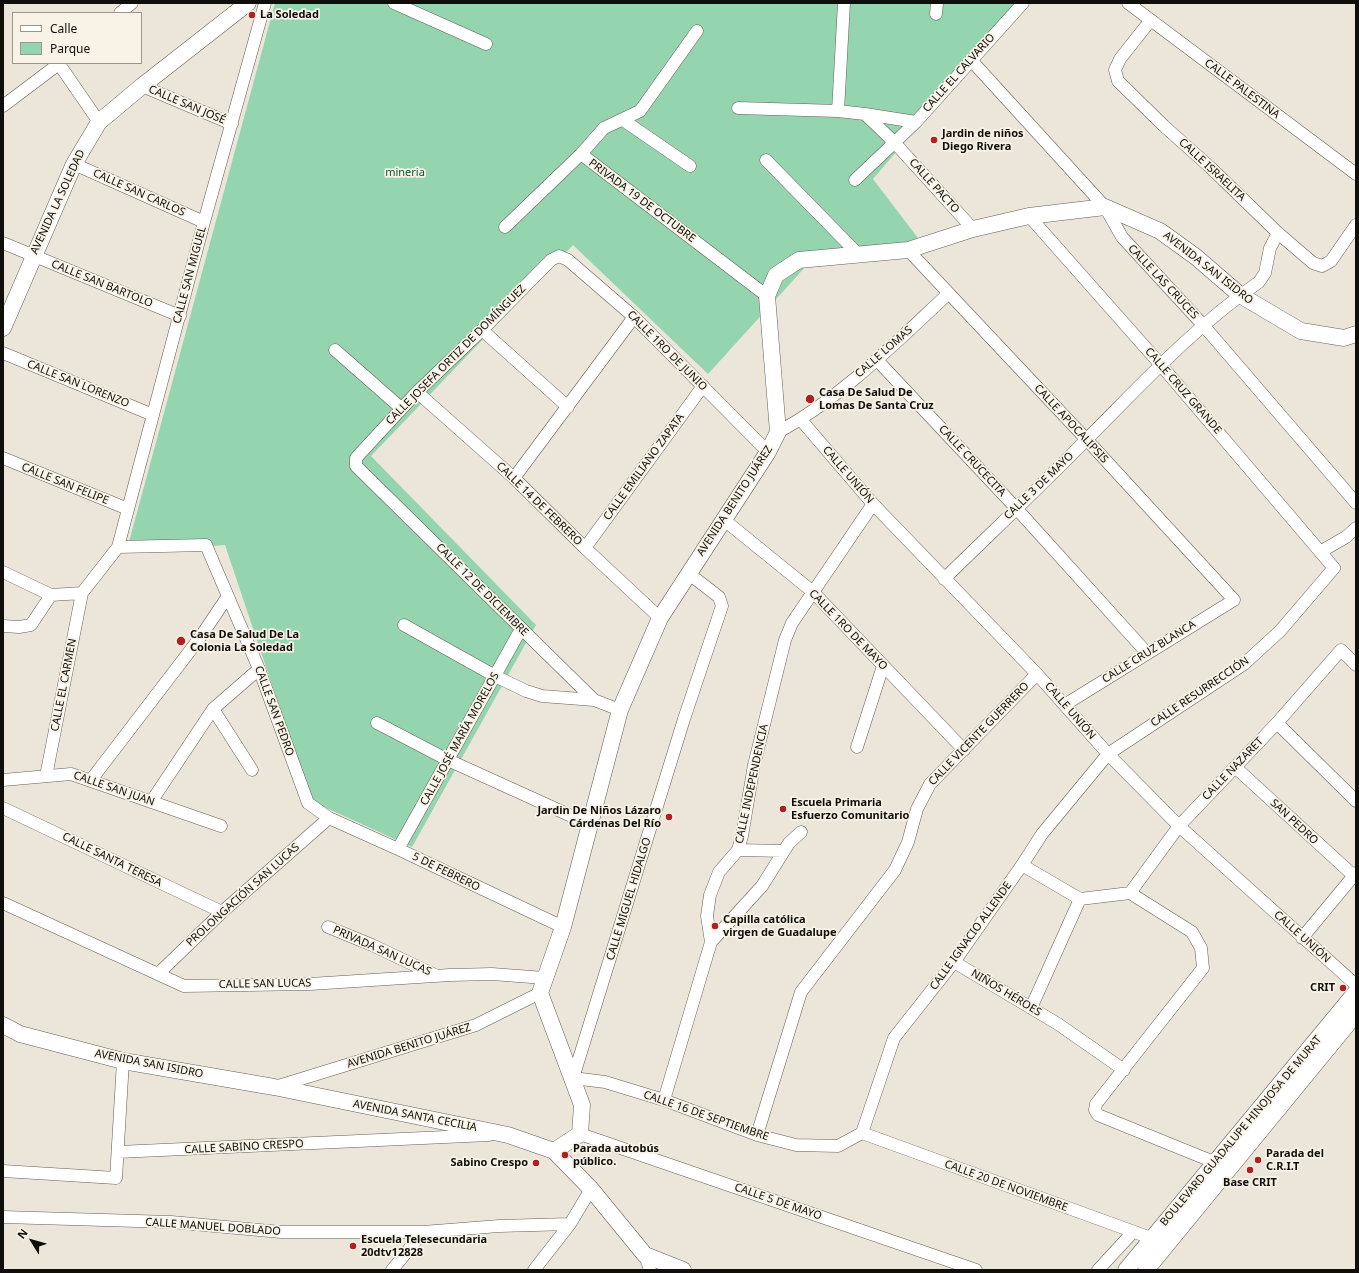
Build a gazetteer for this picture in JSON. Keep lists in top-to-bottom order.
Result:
{
  "streets": {
    "street": [
      "CALLE EL CALVARIO",
      "CALLE PALESTINA",
      "CALLE SAN JOSÉ",
      "CALLE ISRAELITA",
      "CALLE PACTO",
      "CALLE SAN CARLOS",
      "PRIVADA 19 DE OCTUBRE",
      "AVENIDA LA SOLEDAD",
      "AVENIDA SAN ISIDRO",
      "CALLE SAN MIGUEL",
      "CALLE LAS CRUCES",
      "CALLE SAN BARTOLO",
      "CALLE 1RO DE JUNIO",
      "CALLE LOMAS",
      "CALLE JOSEFA ORTIZ DE DOMÍNGUEZ",
      "CALLE SAN LORENZO",
      "CALLE CRUZ GRANDE",
      "CALLE APOCALIPSIS",
      "CALLE CRUCECITA",
      "CALLE EMILIANO ZAPATA",
      "CALLE UNIÓN",
      "CALLE SAN FELIPE",
      "CALLE 3 DE MAYO",
      "AVENIDA BENITO JUÁREZ",
      "CALLE 14 DE FEBRERO",
      "CALLE 12 DE DICIEMBRE",
      "CALLE 1RO DE MAYO",
      "CALLE CRUZ BLANCA",
      "CALLE EL CARMEN",
      "CALLE RESURRECCIÓN",
      "CALLE SAN PEDRO",
      "CALLE VICENTE GUERRERO",
      "CALLE JOSÉ MARÍA MORELOS",
      "CALLE NAZARET",
      "CALLE INDEPENDENCIA",
      "CALLE SAN JUAN",
      "SAN PEDRO",
      "CALLE SANTA TERESA",
      "5 DE FEBRERO",
      "PROLONGACIÓN SAN LUCAS",
      "CALLE MIGUEL HIDALGO",
      "CALLE IGNACIO ALLENDE",
      "PRIVADA SAN LUCAS",
      "CALLE SAN LUCAS",
      "NIÑOS HÉROES",
      "AVENIDA SANTA CECILIA",
      "CALLE 16 DE SEPTIEMBRE",
      "BOULEVARD GUADALUPE HINOJOSA DE MURAT",
      "CALLE SABINO CRESPO",
      "CALLE 20 DE NOVIEMBRE",
      "CALLE 5 DE MAYO",
      "CALLE MANUEL DOBLADO"
    ]
  },
  "crossings": [
    ["CALLE EL CALVARIO", "CALLE PACTO"],
    ["CALLE EL CALVARIO", "CALLE LAS CRUCES"],
    ["CALLE PALESTINA", "CALLE ISRAELITA"],
    ["CALLE SAN JOSÉ", "AVENIDA LA SOLEDAD"],
    ["CALLE SAN JOSÉ", "CALLE SAN MIGUEL"],
    ["CALLE ISRAELITA", "CALLE 3 DE MAYO"],
    ["CALLE SAN CARLOS", "AVENIDA LA SOLEDAD"],
    ["CALLE SAN CARLOS", "CALLE SAN MIGUEL"],
    ["AVENIDA LA SOLEDAD", "CALLE SAN BARTOLO"],
    ["AVENIDA SAN ISIDRO", "CALLE LAS CRUCES"],
    ["AVENIDA SAN ISIDRO", "CALLE 3 DE MAYO"],
    ["AVENIDA SAN ISIDRO", "AVENIDA BENITO JUÁREZ"],
    ["AVENIDA SAN ISIDRO", "AVENIDA SANTA CECILIA"],
    ["CALLE SAN MIGUEL", "CALLE SAN BARTOLO"],
    ["CALLE SAN MIGUEL", "CALLE SAN LORENZO"],
    ["CALLE SAN MIGUEL", "CALLE SAN FELIPE"],
    ["CALLE SAN MIGUEL", "CALLE SAN PEDRO"],
    ["CALLE LAS CRUCES", "CALLE 3 DE MAYO"],
    ["CALLE 1RO DE JUNIO", "CALLE JOSEFA ORTIZ DE DOMÍNGUEZ"],
    ["CALLE 1RO DE JUNIO", "CALLE EMILIANO ZAPATA"],
    ["CALLE 1RO DE JUNIO", "AVENIDA BENITO JUÁREZ"],
    ["CALLE LOMAS", "CALLE APOCALIPSIS"],
    ["CALLE LOMAS", "CALLE CRUCECITA"],
    ["CALLE LOMAS", "CALLE UNIÓN"],
    ["CALLE LOMAS", "AVENIDA BENITO JUÁREZ"],
    ["CALLE JOSEFA ORTIZ DE DOMÍNGUEZ", "CALLE 14 DE FEBRERO"],
    ["CALLE JOSEFA ORTIZ DE DOMÍNGUEZ", "CALLE 12 DE DICIEMBRE"],
    ["CALLE CRUZ GRANDE", "CALLE 3 DE MAYO"],
    ["CALLE CRUZ GRANDE", "CALLE RESURRECCIÓN"],
    ["CALLE APOCALIPSIS", "CALLE 3 DE MAYO"],
    ["CALLE APOCALIPSIS", "CALLE CRUZ BLANCA"],
    ["CALLE CRUCECITA", "CALLE 3 DE MAYO"],
    ["CALLE CRUCECITA", "CALLE CRUZ BLANCA"],
    ["CALLE EMILIANO ZAPATA", "CALLE 14 DE FEBRERO"],
    ["CALLE UNIÓN", "CALLE 3 DE MAYO"],
    ["CALLE UNIÓN", "CALLE CRUZ BLANCA"],
    ["CALLE UNIÓN", "CALLE RESURRECCIÓN"],
    ["CALLE UNIÓN", "CALLE VICENTE GUERRERO"],
    ["CALLE UNIÓN", "CALLE NAZARET"],
    ["CALLE UNIÓN", "CALLE INDEPENDENCIA"],
    ["CALLE UNIÓN", "CALLE IGNACIO ALLENDE"],
    ["AVENIDA BENITO JUÁREZ", "CALLE 14 DE FEBRERO"],
    ["AVENIDA BENITO JUÁREZ", "CALLE 12 DE DICIEMBRE"],
    ["AVENIDA BENITO JUÁREZ", "CALLE 1RO DE MAYO"],
    ["AVENIDA BENITO JUÁREZ", "5 DE FEBRERO"],
    ["AVENIDA BENITO JUÁREZ", "CALLE MIGUEL HIDALGO"],
    ["AVENIDA BENITO JUÁREZ", "CALLE SAN LUCAS"],
    ["AVENIDA BENITO JUÁREZ", "AVENIDA SANTA CECILIA"],
    ["CALLE 12 DE DICIEMBRE", "CALLE JOSÉ MARÍA MORELOS"],
    ["CALLE 1RO DE MAYO", "CALLE VICENTE GUERRERO"],
    ["CALLE 1RO DE MAYO", "CALLE INDEPENDENCIA"],
    ["CALLE EL CARMEN", "CALLE SAN JUAN"],
    ["CALLE RESURRECCIÓN", "CALLE IGNACIO ALLENDE"],
    ["CALLE SAN PEDRO", "5 DE FEBRERO"],
    ["CALLE SAN PEDRO", "PROLONGACIÓN SAN LUCAS"],
    ["CALLE VICENTE GUERRERO", "CALLE 16 DE SEPTIEMBRE"],
    ["CALLE JOSÉ MARÍA MORELOS", "5 DE FEBRERO"],
    ["CALLE NAZARET", "SAN PEDRO"],
    ["CALLE INDEPENDENCIA", "CALLE 16 DE SEPTIEMBRE"],
    ["CALLE SANTA TERESA", "PROLONGACIÓN SAN LUCAS"],
    ["5 DE FEBRERO", "PROLONGACIÓN SAN LUCAS"],
    ["PROLONGACIÓN SAN LUCAS", "CALLE SAN LUCAS"],
    ["CALLE MIGUEL HIDALGO", "CALLE 16 DE SEPTIEMBRE"],
    ["CALLE IGNACIO ALLENDE", "NIÑOS HÉROES"],
    ["CALLE IGNACIO ALLENDE", "CALLE 16 DE SEPTIEMBRE"],
    ["CALLE IGNACIO ALLENDE", "CALLE 20 DE NOVIEMBRE"],
    ["PRIVADA SAN LUCAS", "CALLE SAN LUCAS"],
    ["AVENIDA SANTA CECILIA", "CALLE SABINO CRESPO"],
    ["CALLE 16 DE SEPTIEMBRE", "CALLE 20 DE NOVIEMBRE"],
    ["BOULEVARD GUADALUPE HINOJOSA DE MURAT", "CALLE 20 DE NOVIEMBRE"]
  ],
  "parks": ["mineria"],
  "places": [
    "La Soledad",
    "Jardin de niños Diego Rivera",
    "Casa De Salud De Lomas De Santa Cruz",
    "Casa De Salud De La Colonia La Soledad",
    "Escuela Primaria Esfuerzo Comunitario",
    "Jardin De Niños Lázaro Cárdenas Del Río",
    "Capilla católica virgen de Guadalupe",
    "CRIT",
    "Parada autobús público.",
    "Parada del C.R.I.T",
    "Sabino Crespo",
    "Base CRIT",
    "Escuela Telesecundaria 20dtv12828"
  ],
  "legend": ["Calle", "Parque"],
  "north": "top left"
}
